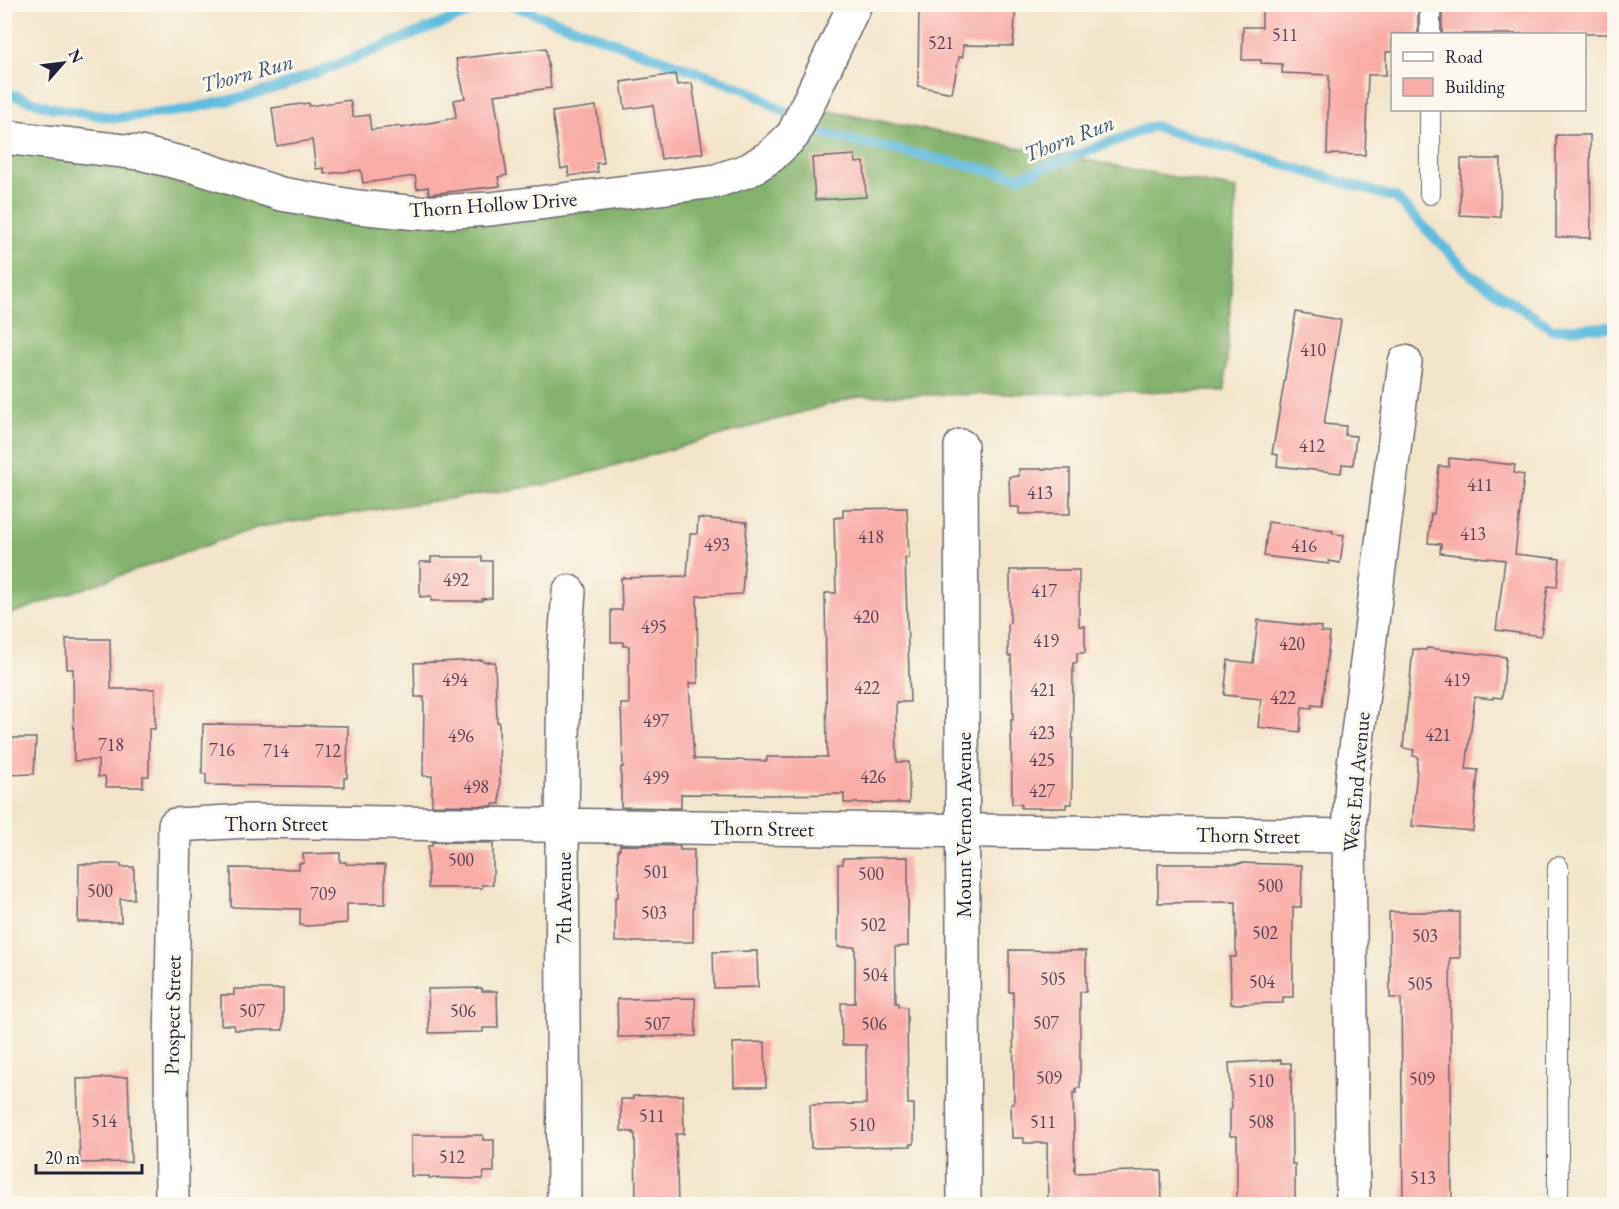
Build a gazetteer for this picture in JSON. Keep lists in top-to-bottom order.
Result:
{
  "streets": {
    "street": [
      "Thorn Hollow Drive",
      "West End Avenue",
      "Thorn Street",
      "Mount Vernon Avenue",
      "7th Avenue",
      "Prospect Street"
    ]
  },
  "crossings": [
    ["West End Avenue", "Thorn Street"],
    ["Thorn Street", "Mount Vernon Avenue"],
    ["Thorn Street", "7th Avenue"],
    ["Thorn Street", "Prospect Street"]
  ],
  "water": ["Thorn Run"],
  "house_numbers": [
    "511",
    "521",
    "410",
    "412",
    "411",
    "413",
    "413",
    "418",
    "493",
    "416",
    "492",
    "417",
    "420",
    "495",
    "419",
    "420",
    "494",
    "419",
    "422",
    "421",
    "422",
    "497",
    "423",
    "421",
    "496",
    "718",
    "716",
    "714",
    "712",
    "425",
    "426",
    "499",
    "498",
    "427",
    "500",
    "501",
    "500",
    "500",
    "500",
    "709",
    "503",
    "502",
    "502",
    "503",
    "504",
    "505",
    "504",
    "505",
    "507",
    "506",
    "507",
    "507",
    "506",
    "509",
    "509",
    "510",
    "511",
    "514",
    "511",
    "508",
    "510",
    "512",
    "513"
  ],
  "legend": ["Road", "Building"],
  "scale_bar": "20 m",
  "north": "top right"
}
